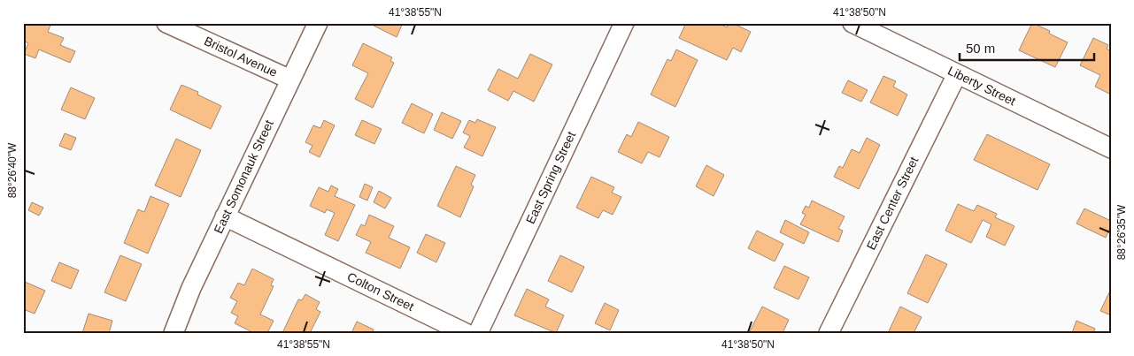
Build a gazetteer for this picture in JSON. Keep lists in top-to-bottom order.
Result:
{
  "streets": {
    "street": [
      "Bristol Avenue",
      "Liberty Street",
      "East Somonauk Street",
      "East Spring Street",
      "East Center Street",
      "Colton Street"
    ]
  },
  "crossings": [
    ["Bristol Avenue", "East Somonauk Street"],
    ["Liberty Street", "East Center Street"],
    ["East Somonauk Street", "Colton Street"]
  ],
  "scale_bar": "50 m",
  "coordinates": [
    "41°38'55\"N",
    "41°38'50\"N",
    "88°26'40\"W",
    "88°26'35\"W"
  ]
}
